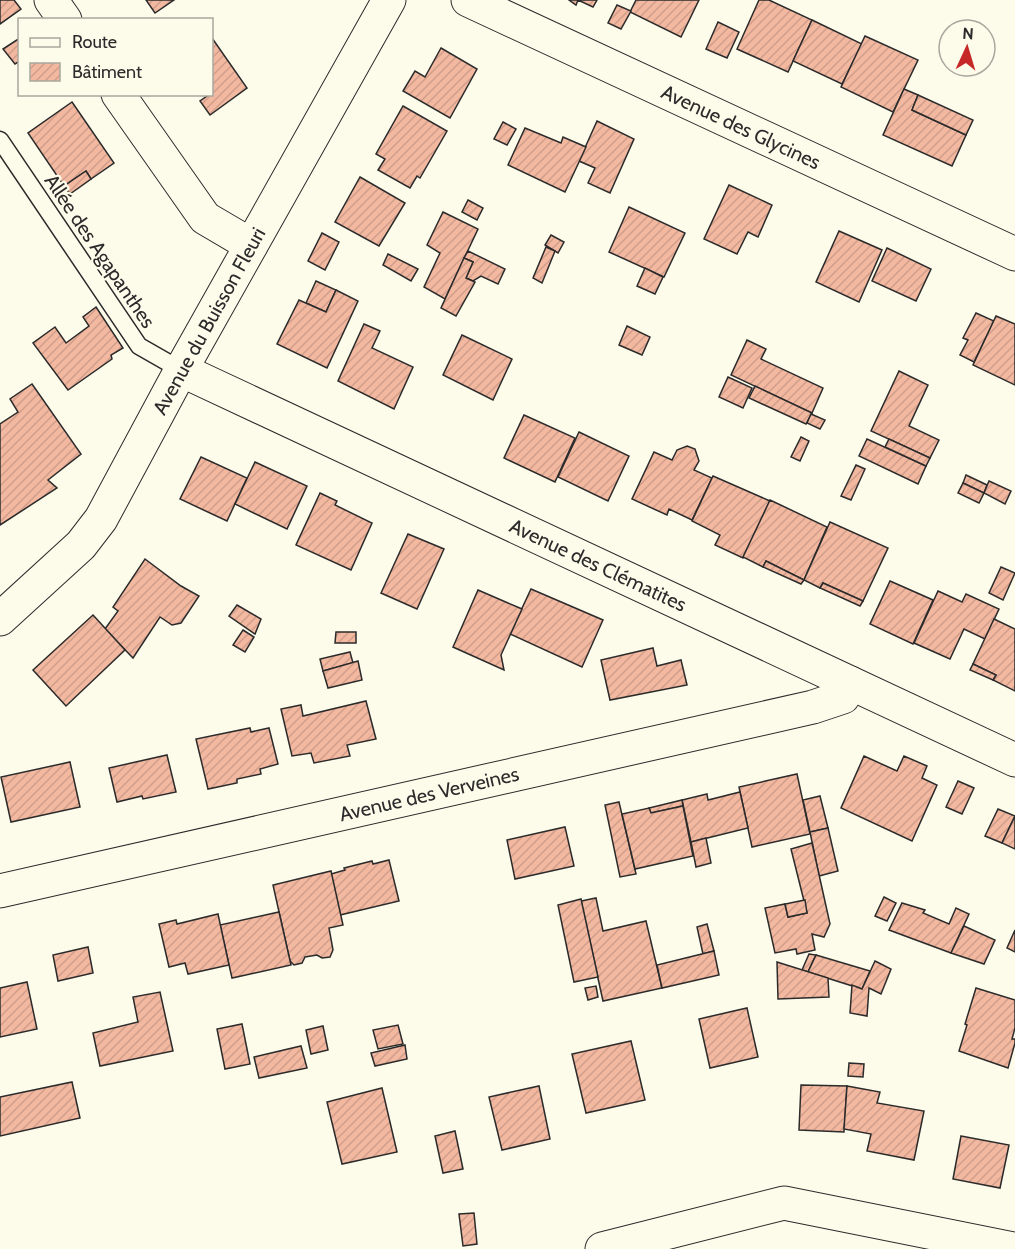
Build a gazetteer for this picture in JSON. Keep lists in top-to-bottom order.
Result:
{
  "streets": {
    "street": [
      "Avenue des Glycines",
      "Avenue du Buisson Fleuri",
      "Avenue des Clématites",
      "Avenue des Verveines"
    ],
    "lane": ["Allée des Agapanthes"]
  },
  "crossings": [
    ["Allée des Agapanthes", "Avenue du Buisson Fleuri"],
    ["Allée des Agapanthes", "Avenue des Clématites"],
    ["Avenue du Buisson Fleuri", "Avenue des Clématites"],
    ["Avenue des Clématites", "Avenue des Verveines"]
  ],
  "legend": ["Route", "Bâtiment"],
  "north": "top"
}
